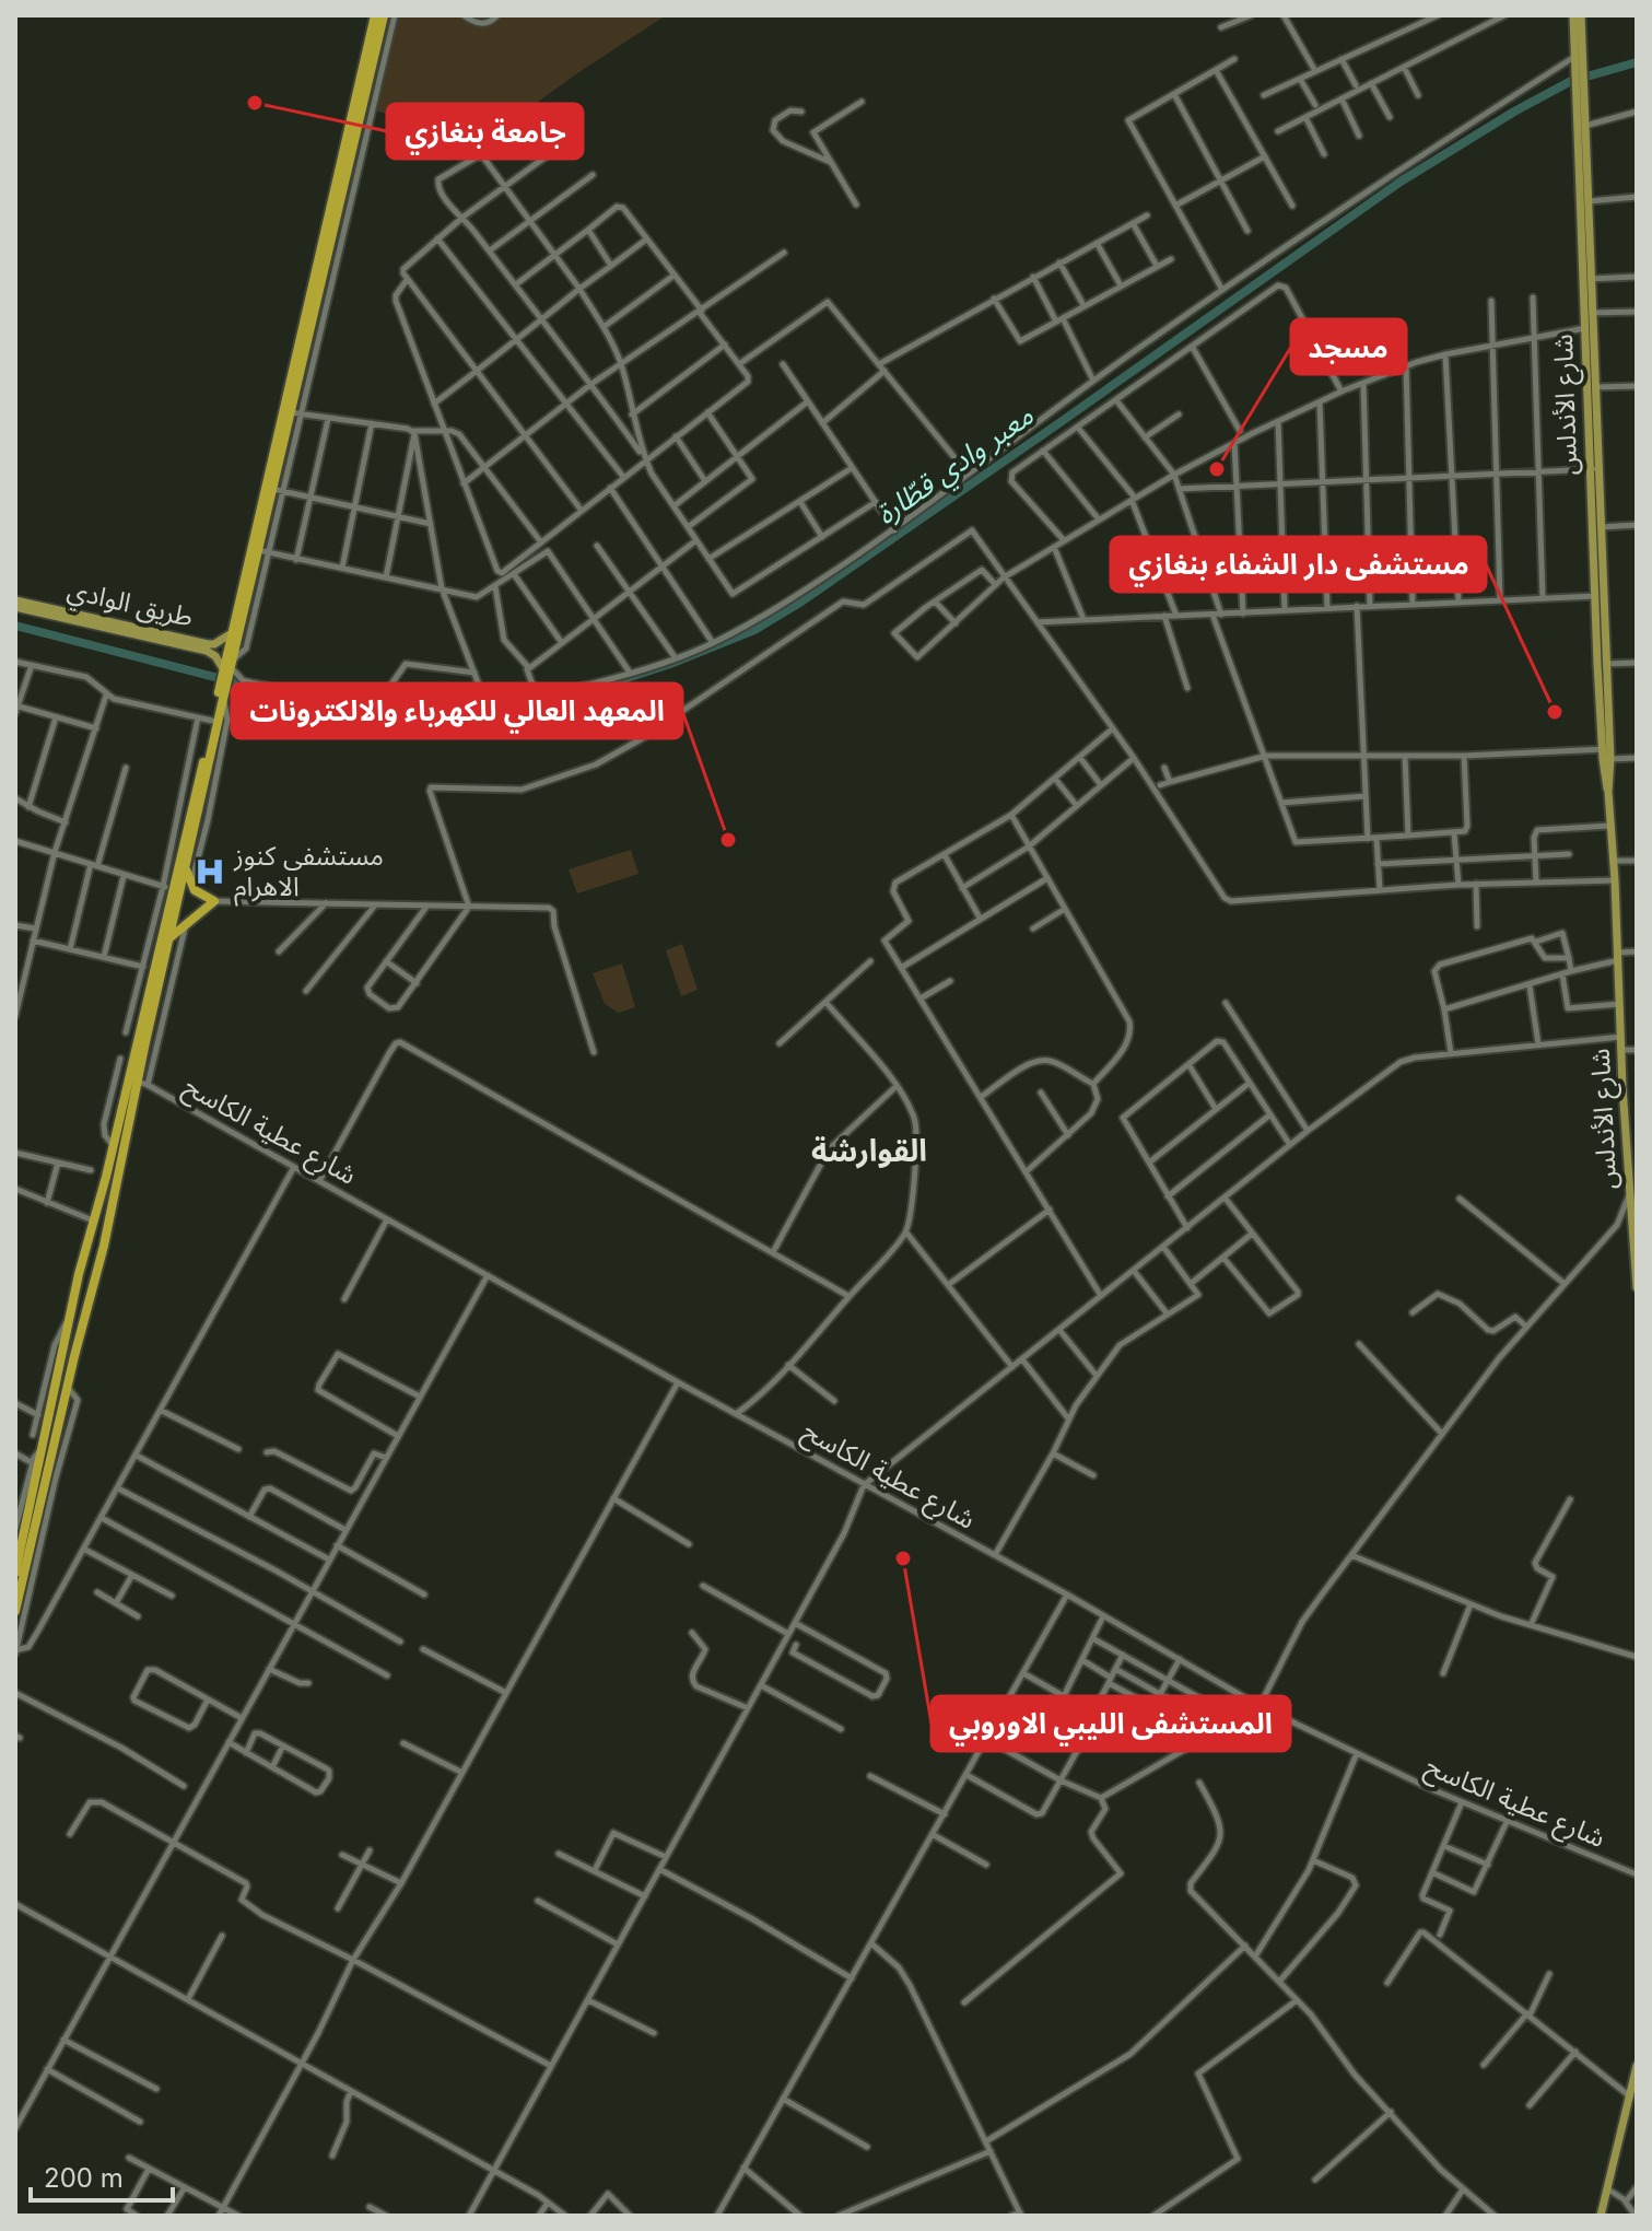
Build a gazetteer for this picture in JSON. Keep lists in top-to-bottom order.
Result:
{
  "streets": {
    "main road": ["شارع الأندلس", "طريق الوادي"],
    "street": ["شارع عطية الكاسح"]
  },
  "districts": ["القوارشة"],
  "water": ["معبر وادي قطّارة"],
  "places": {
    "other": [
      "جامعة بنغازي",
      "مسجد",
      "مستشفى دار الشفاء بنغازي",
      "المعهد العالي للكهرباء والالكترونات",
      "المستشفی الليبي الاوروبي"
    ],
    "hospital": ["مستشفى كنوز الاهرام"]
  },
  "scale_bar": "200 m"
}
